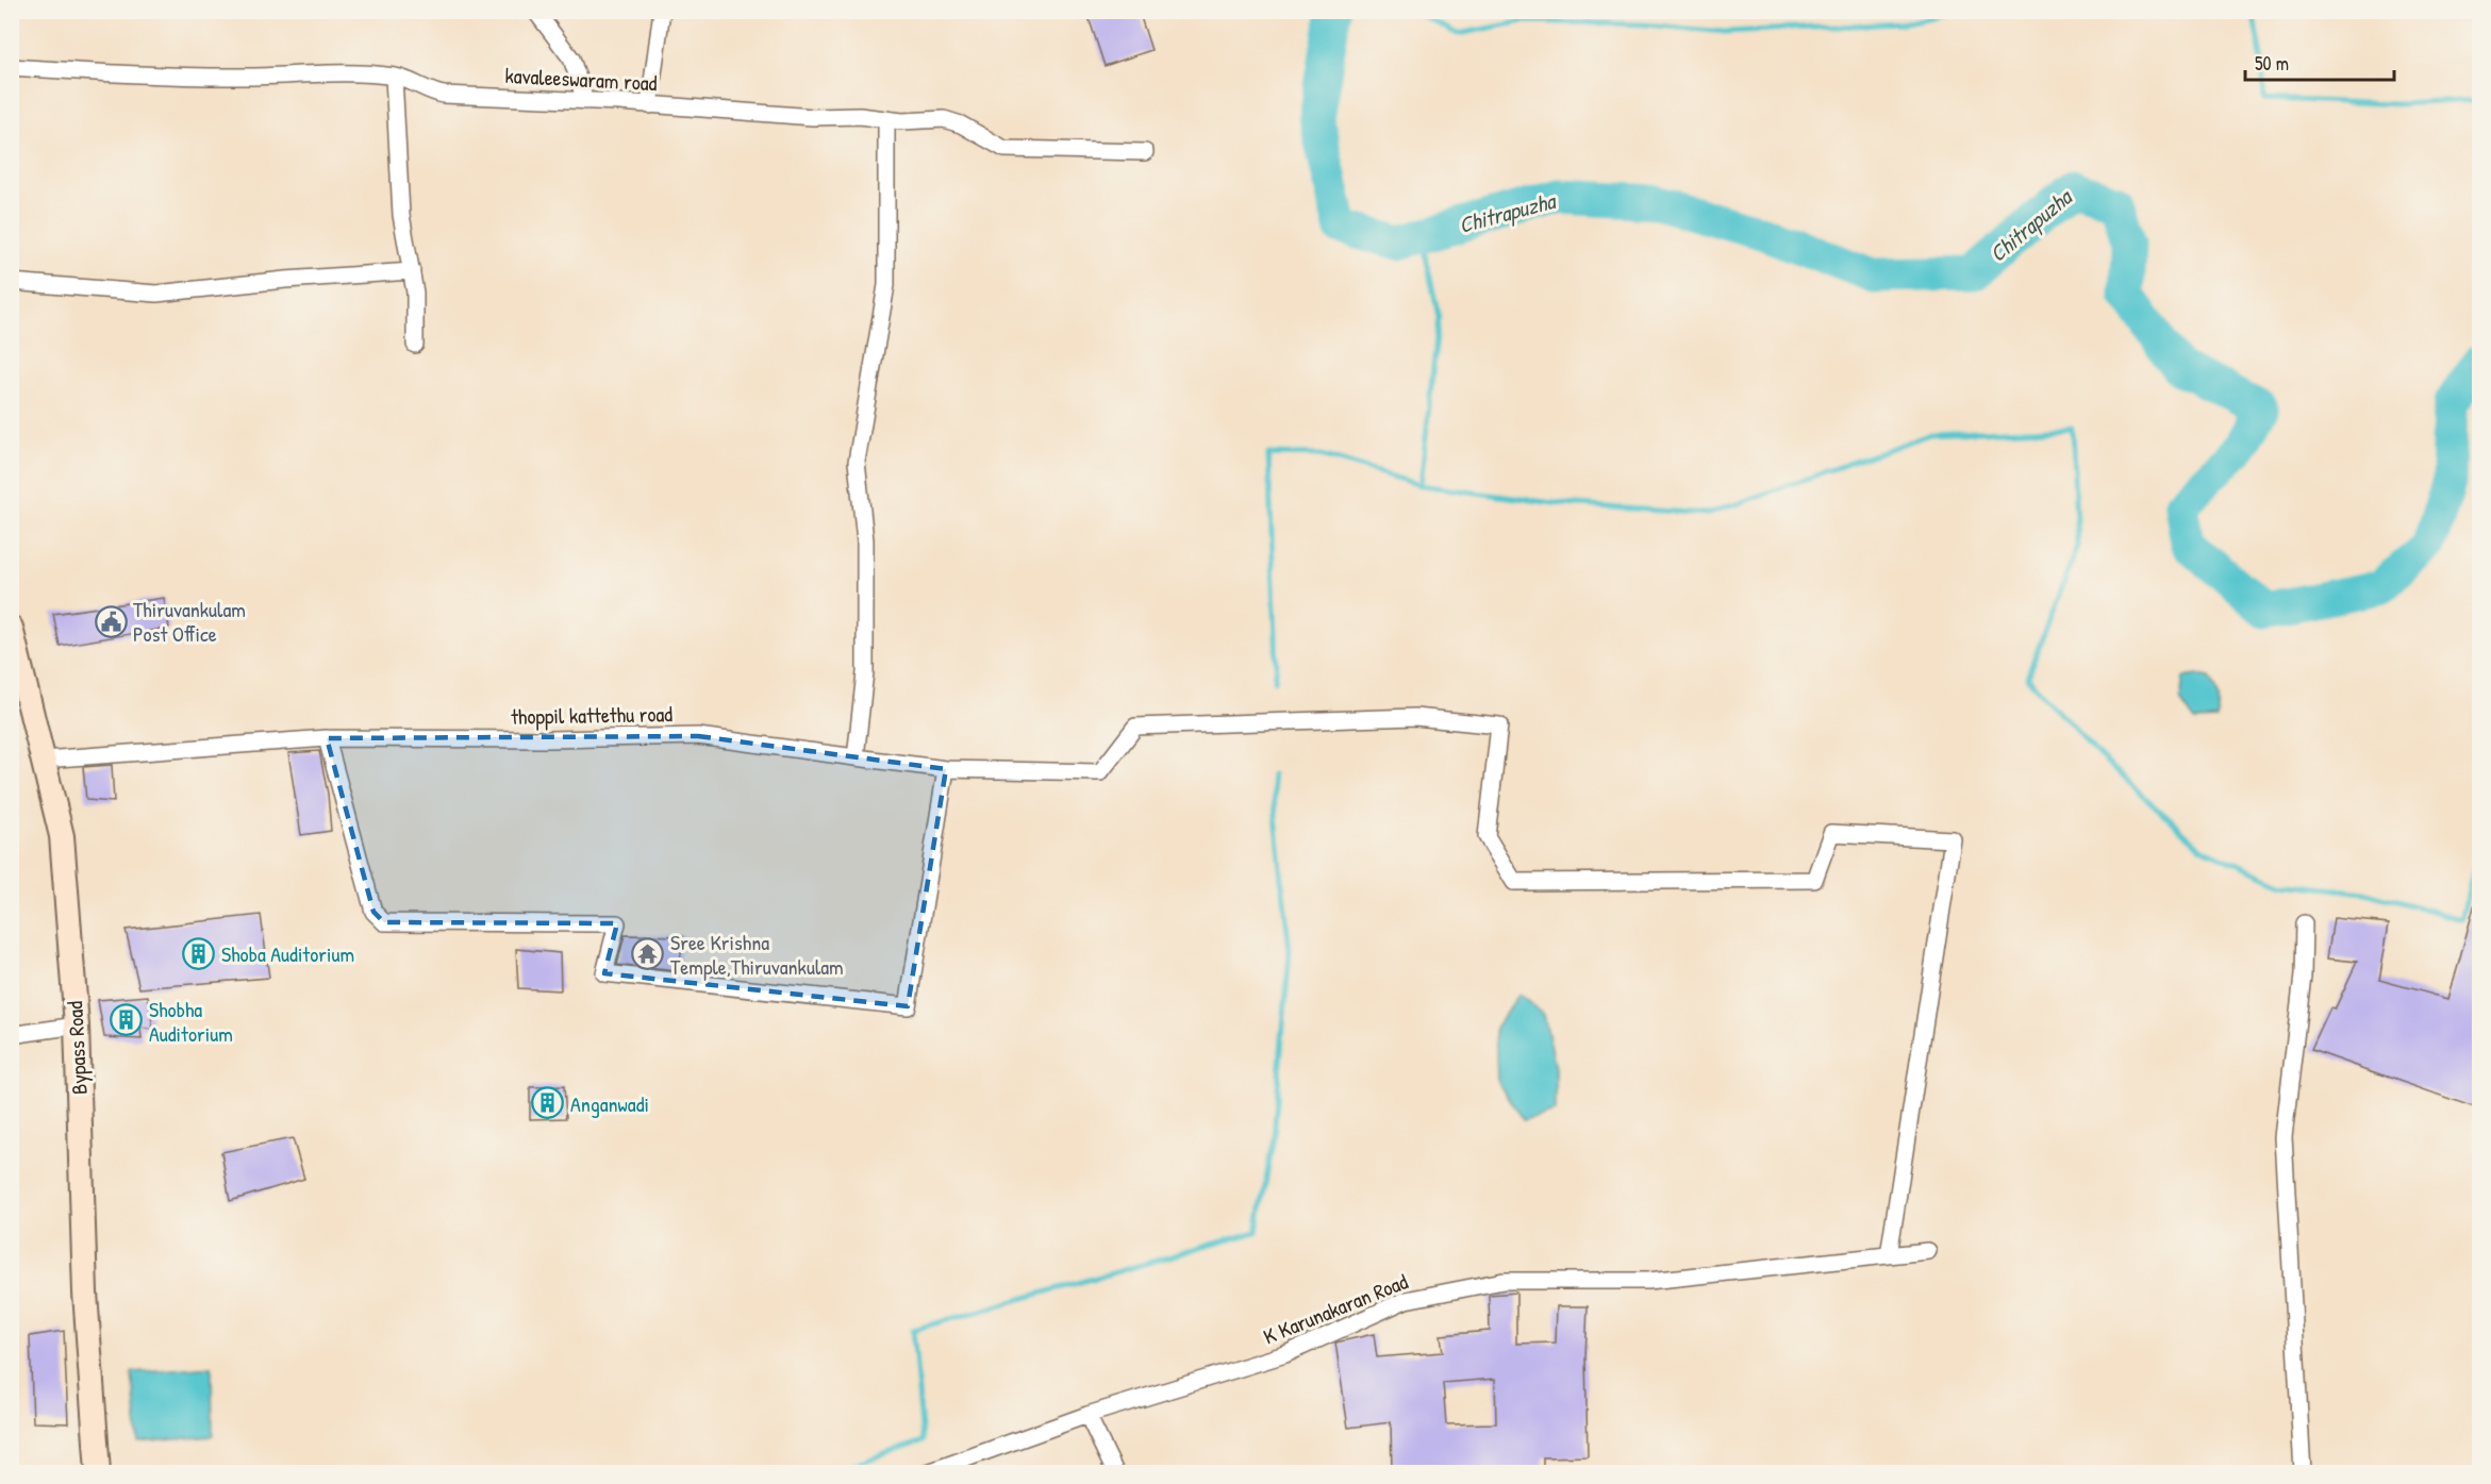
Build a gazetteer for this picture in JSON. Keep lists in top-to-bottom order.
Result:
{
  "streets": {
    "main road": ["Bypass Road"],
    "street": ["kavaleeswaram road", "thoppil kattethu road", "K Karunakaran Road"]
  },
  "crossings": [
    ["thoppil kattethu road", "Bypass Road"],
    ["thoppil kattethu road", "K Karunakaran Road"]
  ],
  "water": ["Chitrapuzha"],
  "places": {
    "public building": ["Thiruvankulam Post Office"],
    "building": ["Shoba Auditorium", "Shobha Auditorium", "Anganwadi"],
    "temple": ["Sree Krishna Temple,Thiruvankulam"]
  },
  "scale_bar": "50 m"
}
